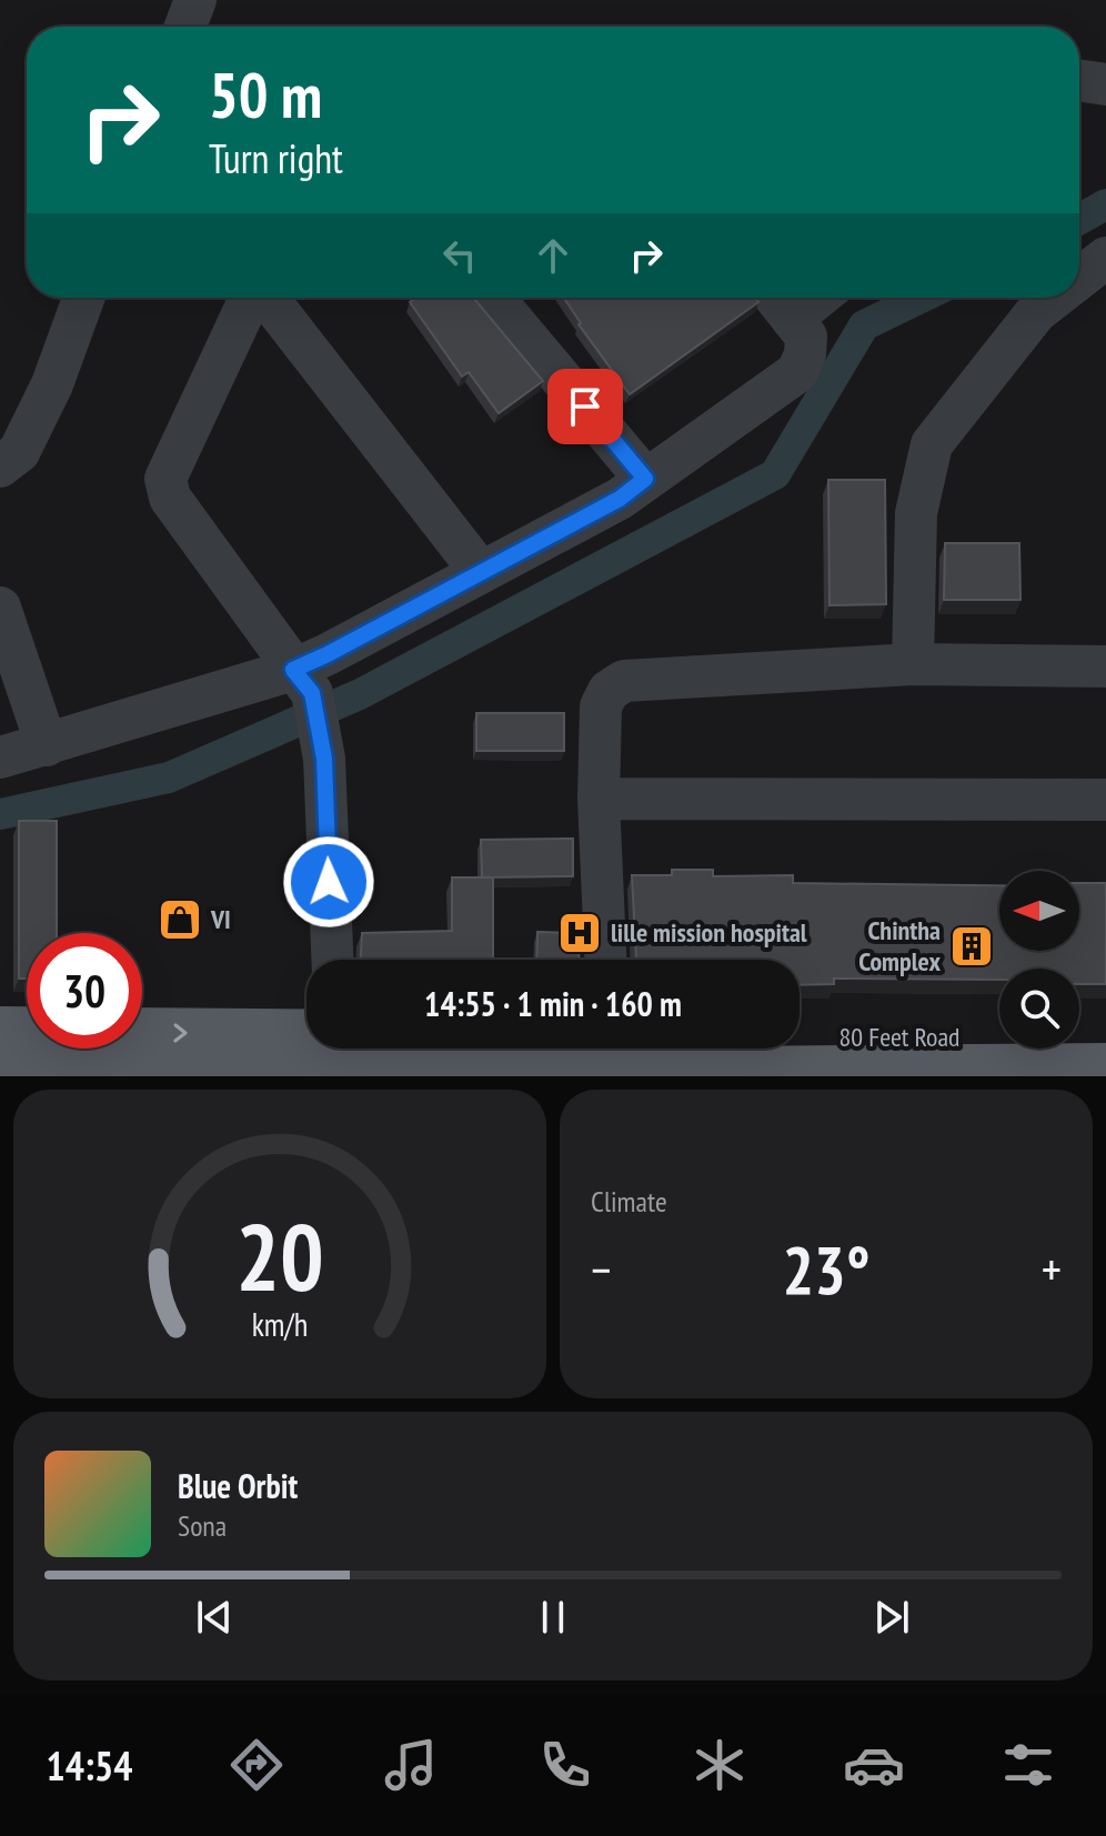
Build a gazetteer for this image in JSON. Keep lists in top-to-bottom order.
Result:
{
  "streets": {
    "main road": ["80 Feet Road"]
  },
  "places": {
    "shop": ["VI"],
    "hospital": ["lille mission hospital"],
    "building": ["Chintha Complex"]
  },
  "north": "left",
  "page": {
    "turn": ["50 m", "Turn right"],
    "limit": "30",
    "trip": "14:55 · 1 min · 160 m",
    "tile": "Climate",
    "heat": ["−", "23°", "+"],
    "song": ["Blue Orbit", "Sona"],
    "tabs": "14:54",
    "gauge": ["20", "km/h"]
  }
}
